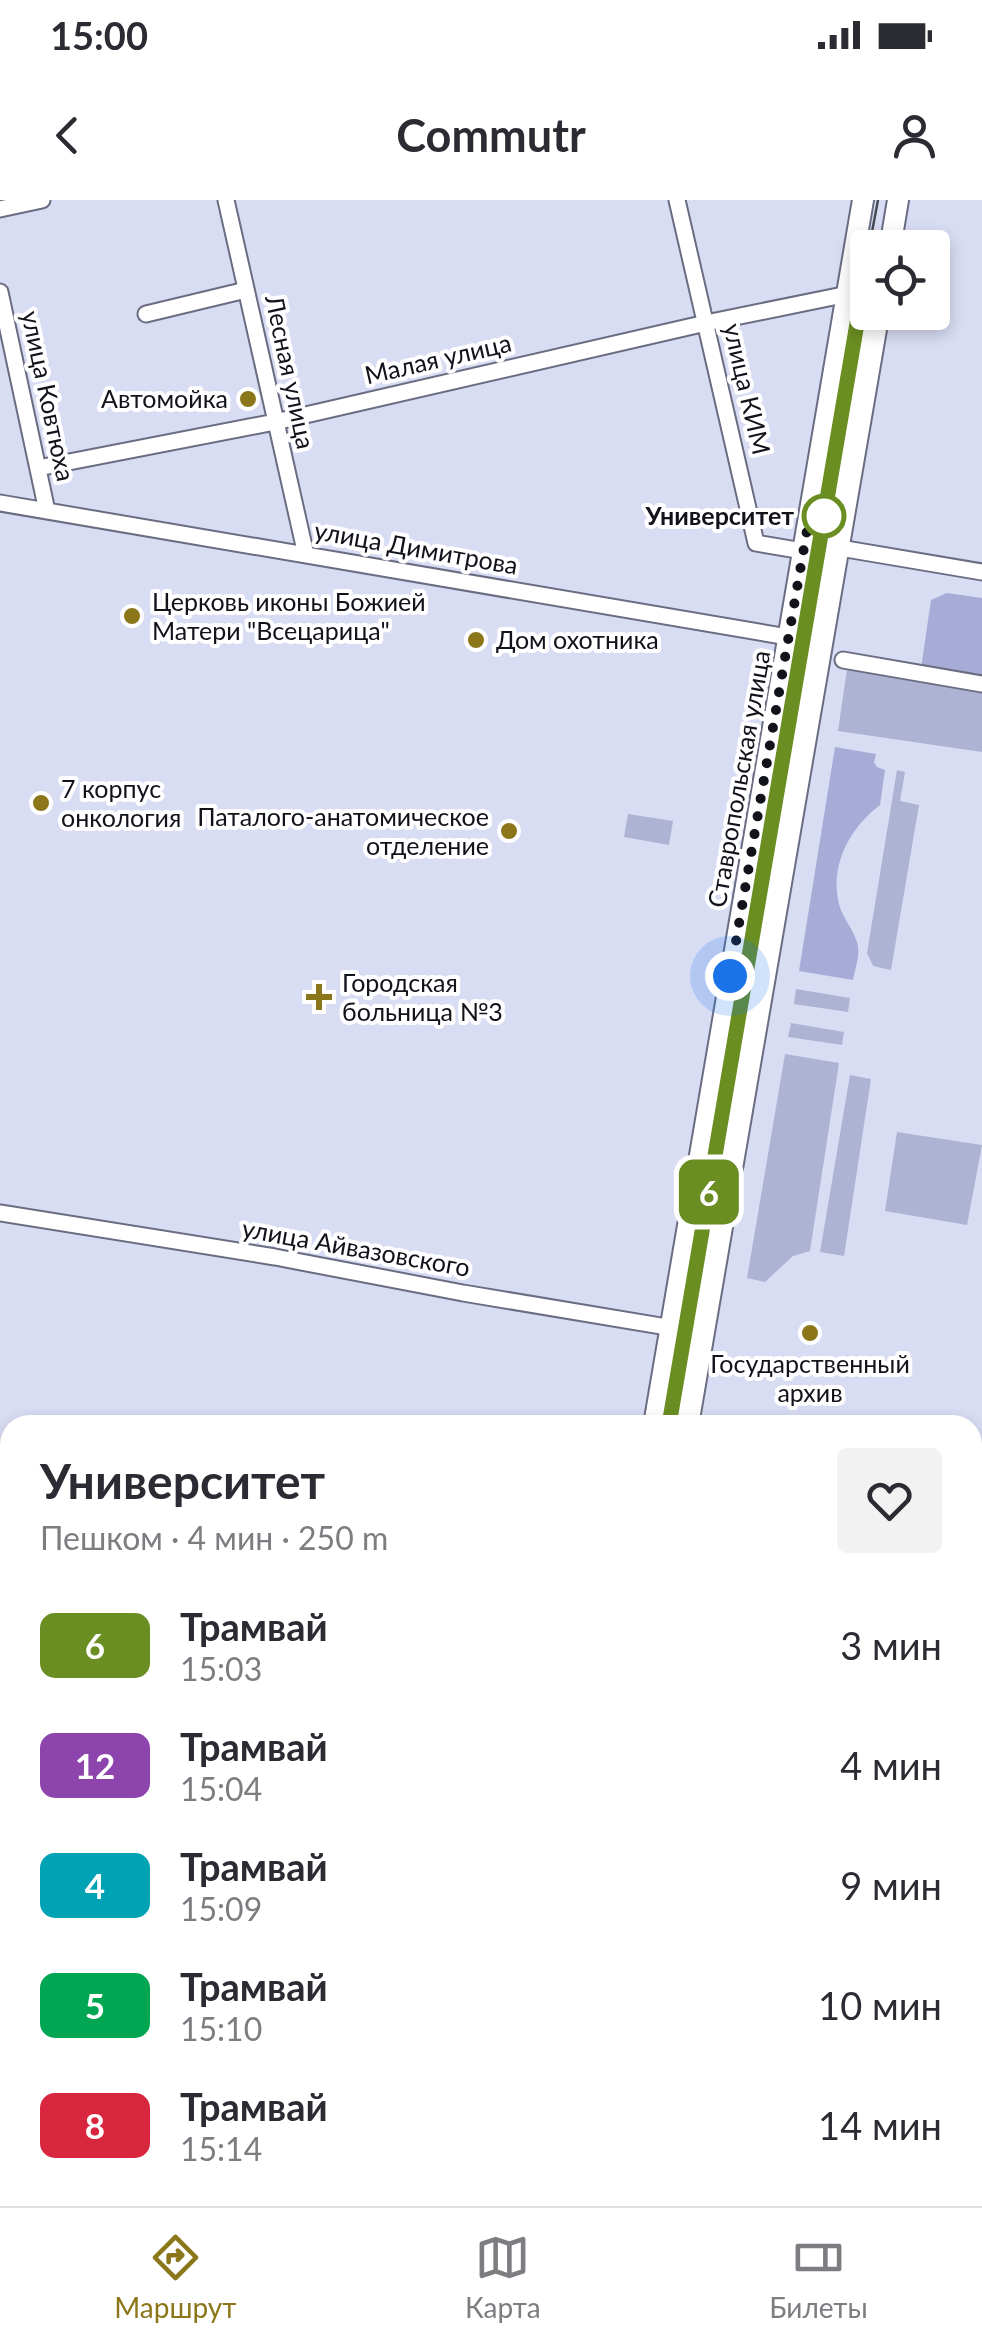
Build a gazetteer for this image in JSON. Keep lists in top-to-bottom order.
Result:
{
  "streets": {
    "main road": ["Ставропольская улица"],
    "street": [
      "Малая улица",
      "Лесная улица",
      "улица КИМ",
      "улица Ковтюха",
      "улица Димитрова",
      "улица Айвазовского"
    ]
  },
  "crossings": [
    ["Малая улица", "Лесная улица"],
    ["Малая улица", "улица КИМ"],
    ["Малая улица", "улица Ковтюха"],
    ["Малая улица", "Ставропольская улица"],
    ["Лесная улица", "улица Димитрова"],
    ["улица КИМ", "Ставропольская улица"],
    ["улица Ковтюха", "улица Димитрова"],
    ["улица Димитрова", "Ставропольская улица"],
    ["Ставропольская улица", "улица Айвазовского"]
  ],
  "places": {
    "other": [
      "Автомойка",
      "Университет",
      "Церковь иконы Божией Матери \"Всецарица\"",
      "Дом охотника",
      "7 корпус онкология",
      "Паталого-анатомическое отделение",
      "Государственный архив"
    ],
    "health": ["Городская больница №3"]
  },
  "lines": ["tram line 6"],
  "page": {
    "status": "15:00",
    "header": "Commutr",
    "on_map": "6",
    "heading": ["Университет", "Пешком · 4 мин · 250 m"],
    "list": [
      {
        "mark": "6",
        "name": "Трамвай",
        "note": "15:03",
        "value": "3 мин"
      },
      {
        "mark": "12",
        "name": "Трамвай",
        "note": "15:04",
        "value": "4 мин"
      },
      {
        "mark": "4",
        "name": "Трамвай",
        "note": "15:09",
        "value": "9 мин"
      },
      {
        "mark": "5",
        "name": "Трамвай",
        "note": "15:10",
        "value": "10 мин"
      },
      {
        "mark": "8",
        "name": "Трамвай",
        "note": "15:14",
        "value": "14 мин"
      }
    ],
    "tabs": ["Маршрут", "Карта", "Билеты"]
  }
}
